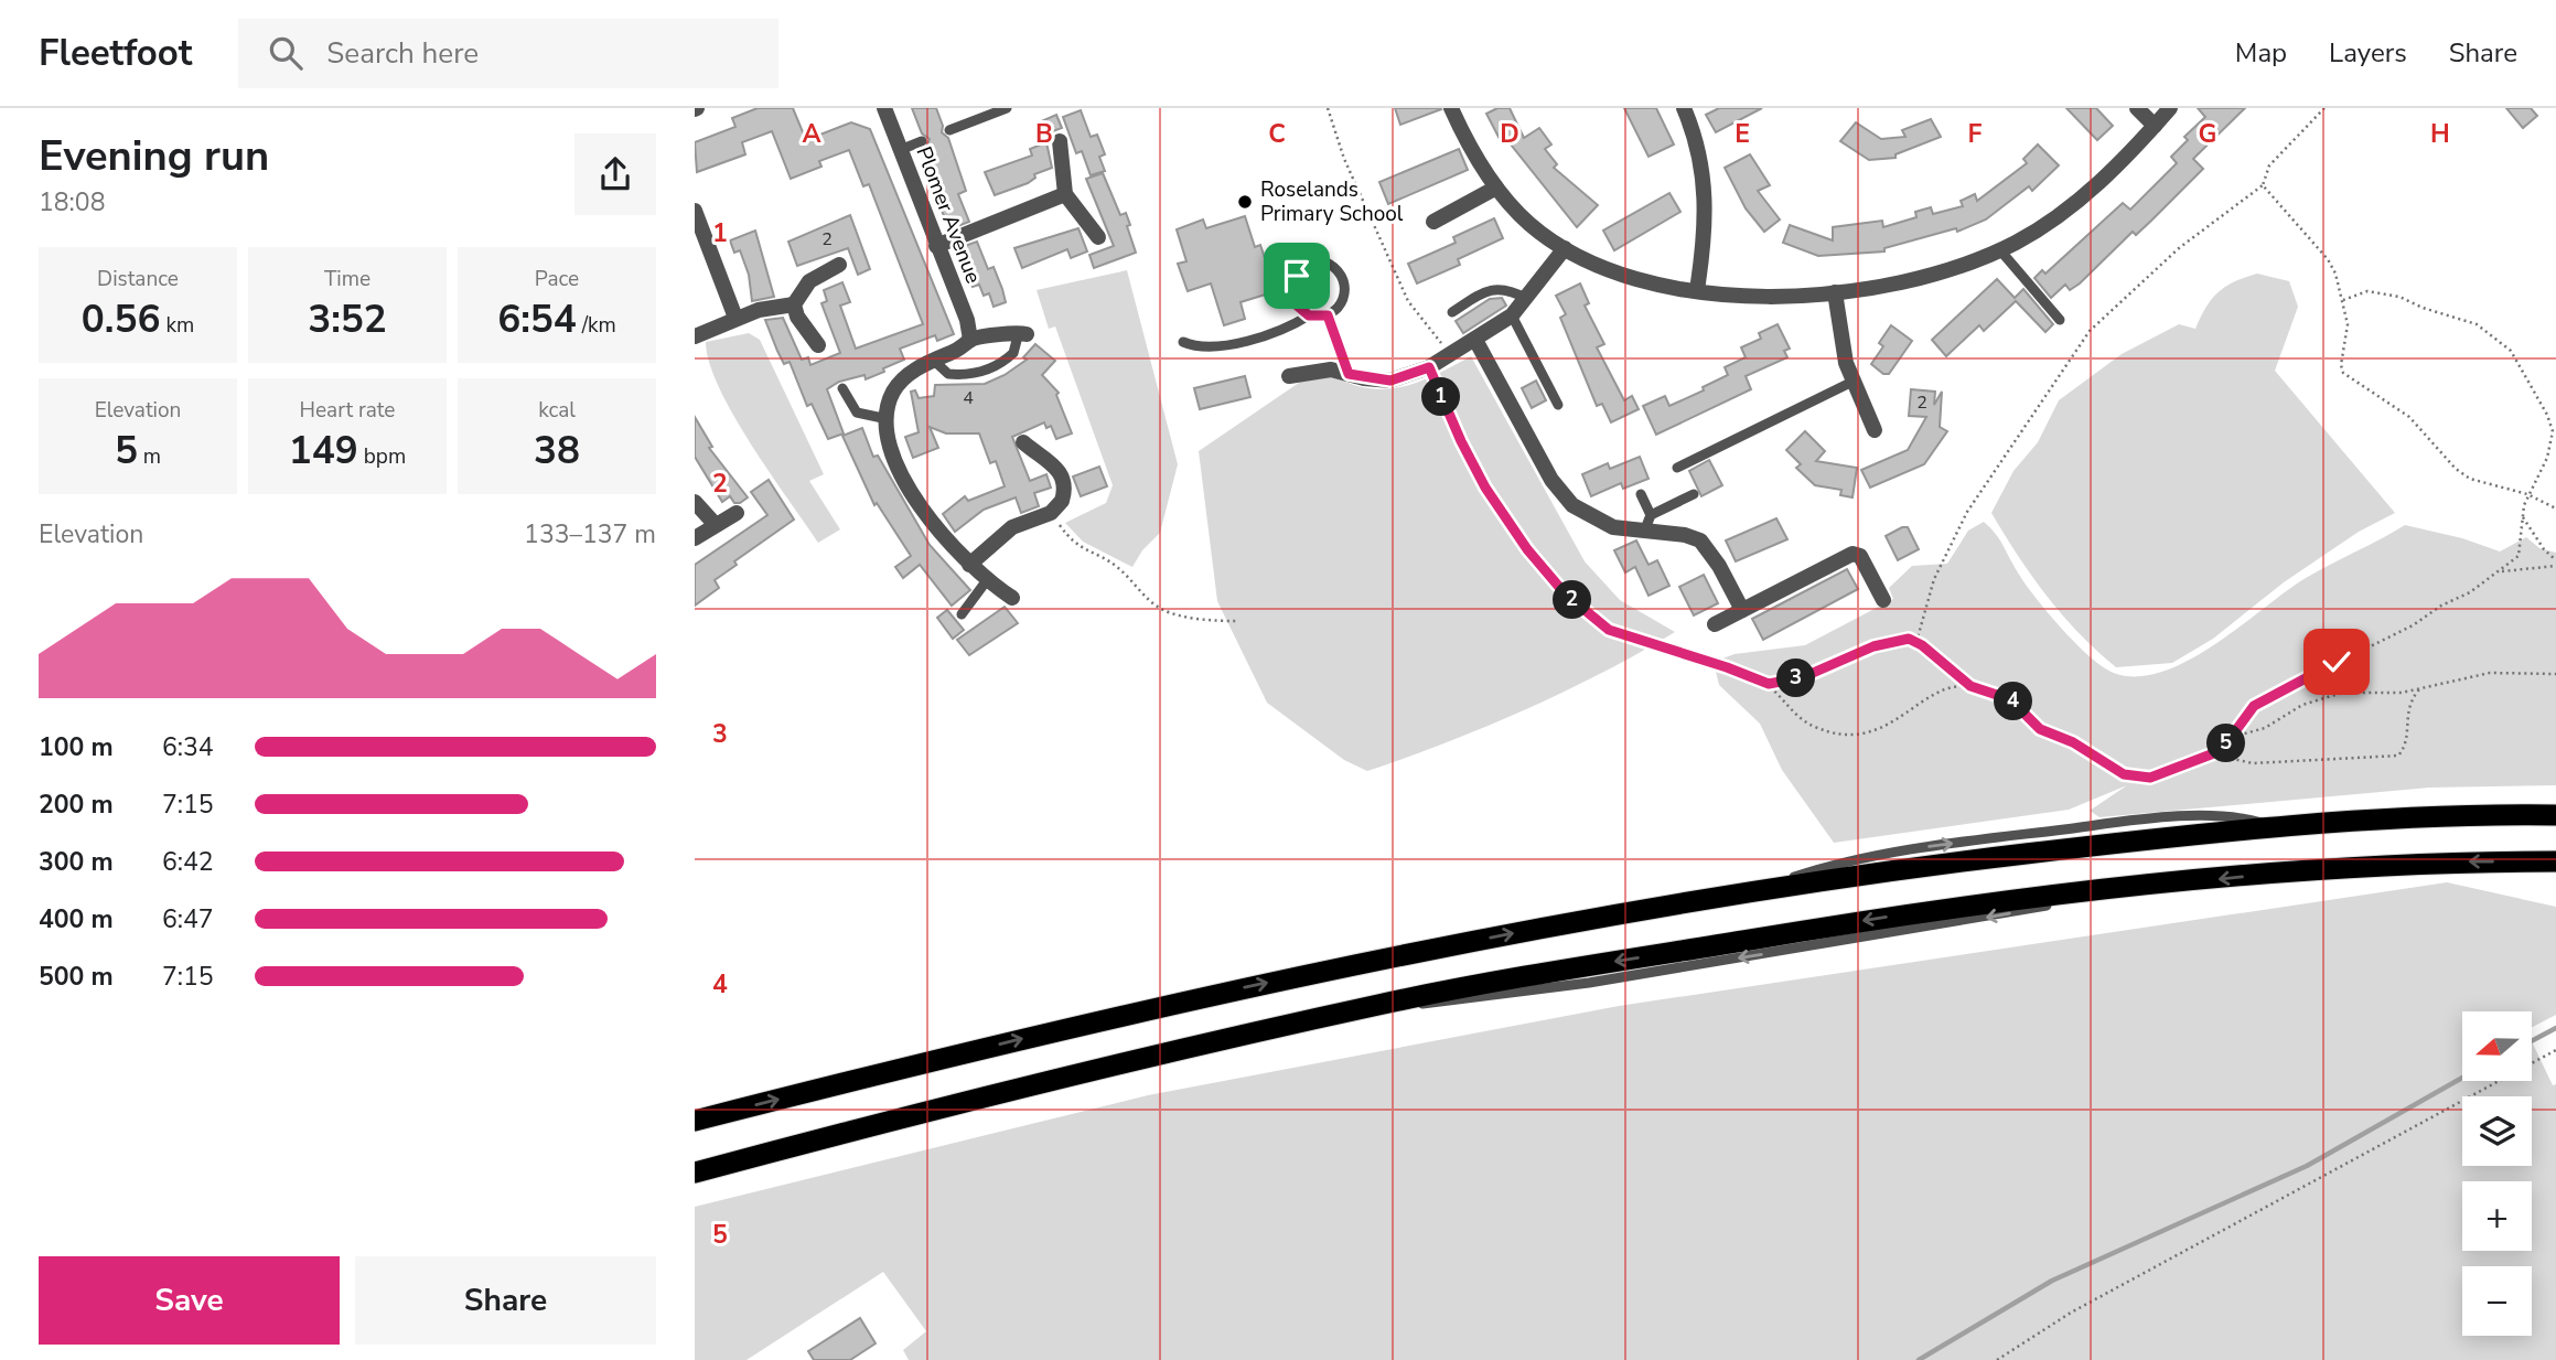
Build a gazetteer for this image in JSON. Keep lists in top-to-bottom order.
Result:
{
  "streets": {
    "street": ["Plomer Avenue"]
  },
  "places": ["Roselands Primary School"],
  "house_numbers": ["2", "4", "2"],
  "north": "left",
  "page": {
    "header": "Fleetfoot",
    "search": "Search here",
    "nav": ["Map", "Layers", "Share"],
    "heading": ["Evening run", "18:08"],
    "stats": [
      ["Distance", "0.56 km"],
      ["Time", "3:52"],
      ["Pace", "6:54 /km"],
      ["Elevation", "5 m"],
      ["Heart rate", "149 bpm"],
      ["kcal", "38"]
    ],
    "pins": [
      "1",
      "2",
      "3",
      "4",
      "5"
    ],
    "chart": ["Elevation", "133–137 m"],
    "list": [
      {
        "name": "100 m",
        "note": "6:34"
      },
      {
        "name": "200 m",
        "note": "7:15"
      },
      {
        "name": "300 m",
        "note": "6:42"
      },
      {
        "name": "400 m",
        "note": "6:47"
      },
      {
        "name": "500 m",
        "note": "7:15"
      }
    ],
    "map_buttons": ["+", "−"],
    "buttons": ["Save", "Share"]
  },
  "grid": {
    "columns": [
      "A",
      "B",
      "C",
      "D",
      "E",
      "F",
      "G",
      "H"
    ],
    "rows": [
      "1",
      "2",
      "3",
      "4",
      "5"
    ]
  }
}
